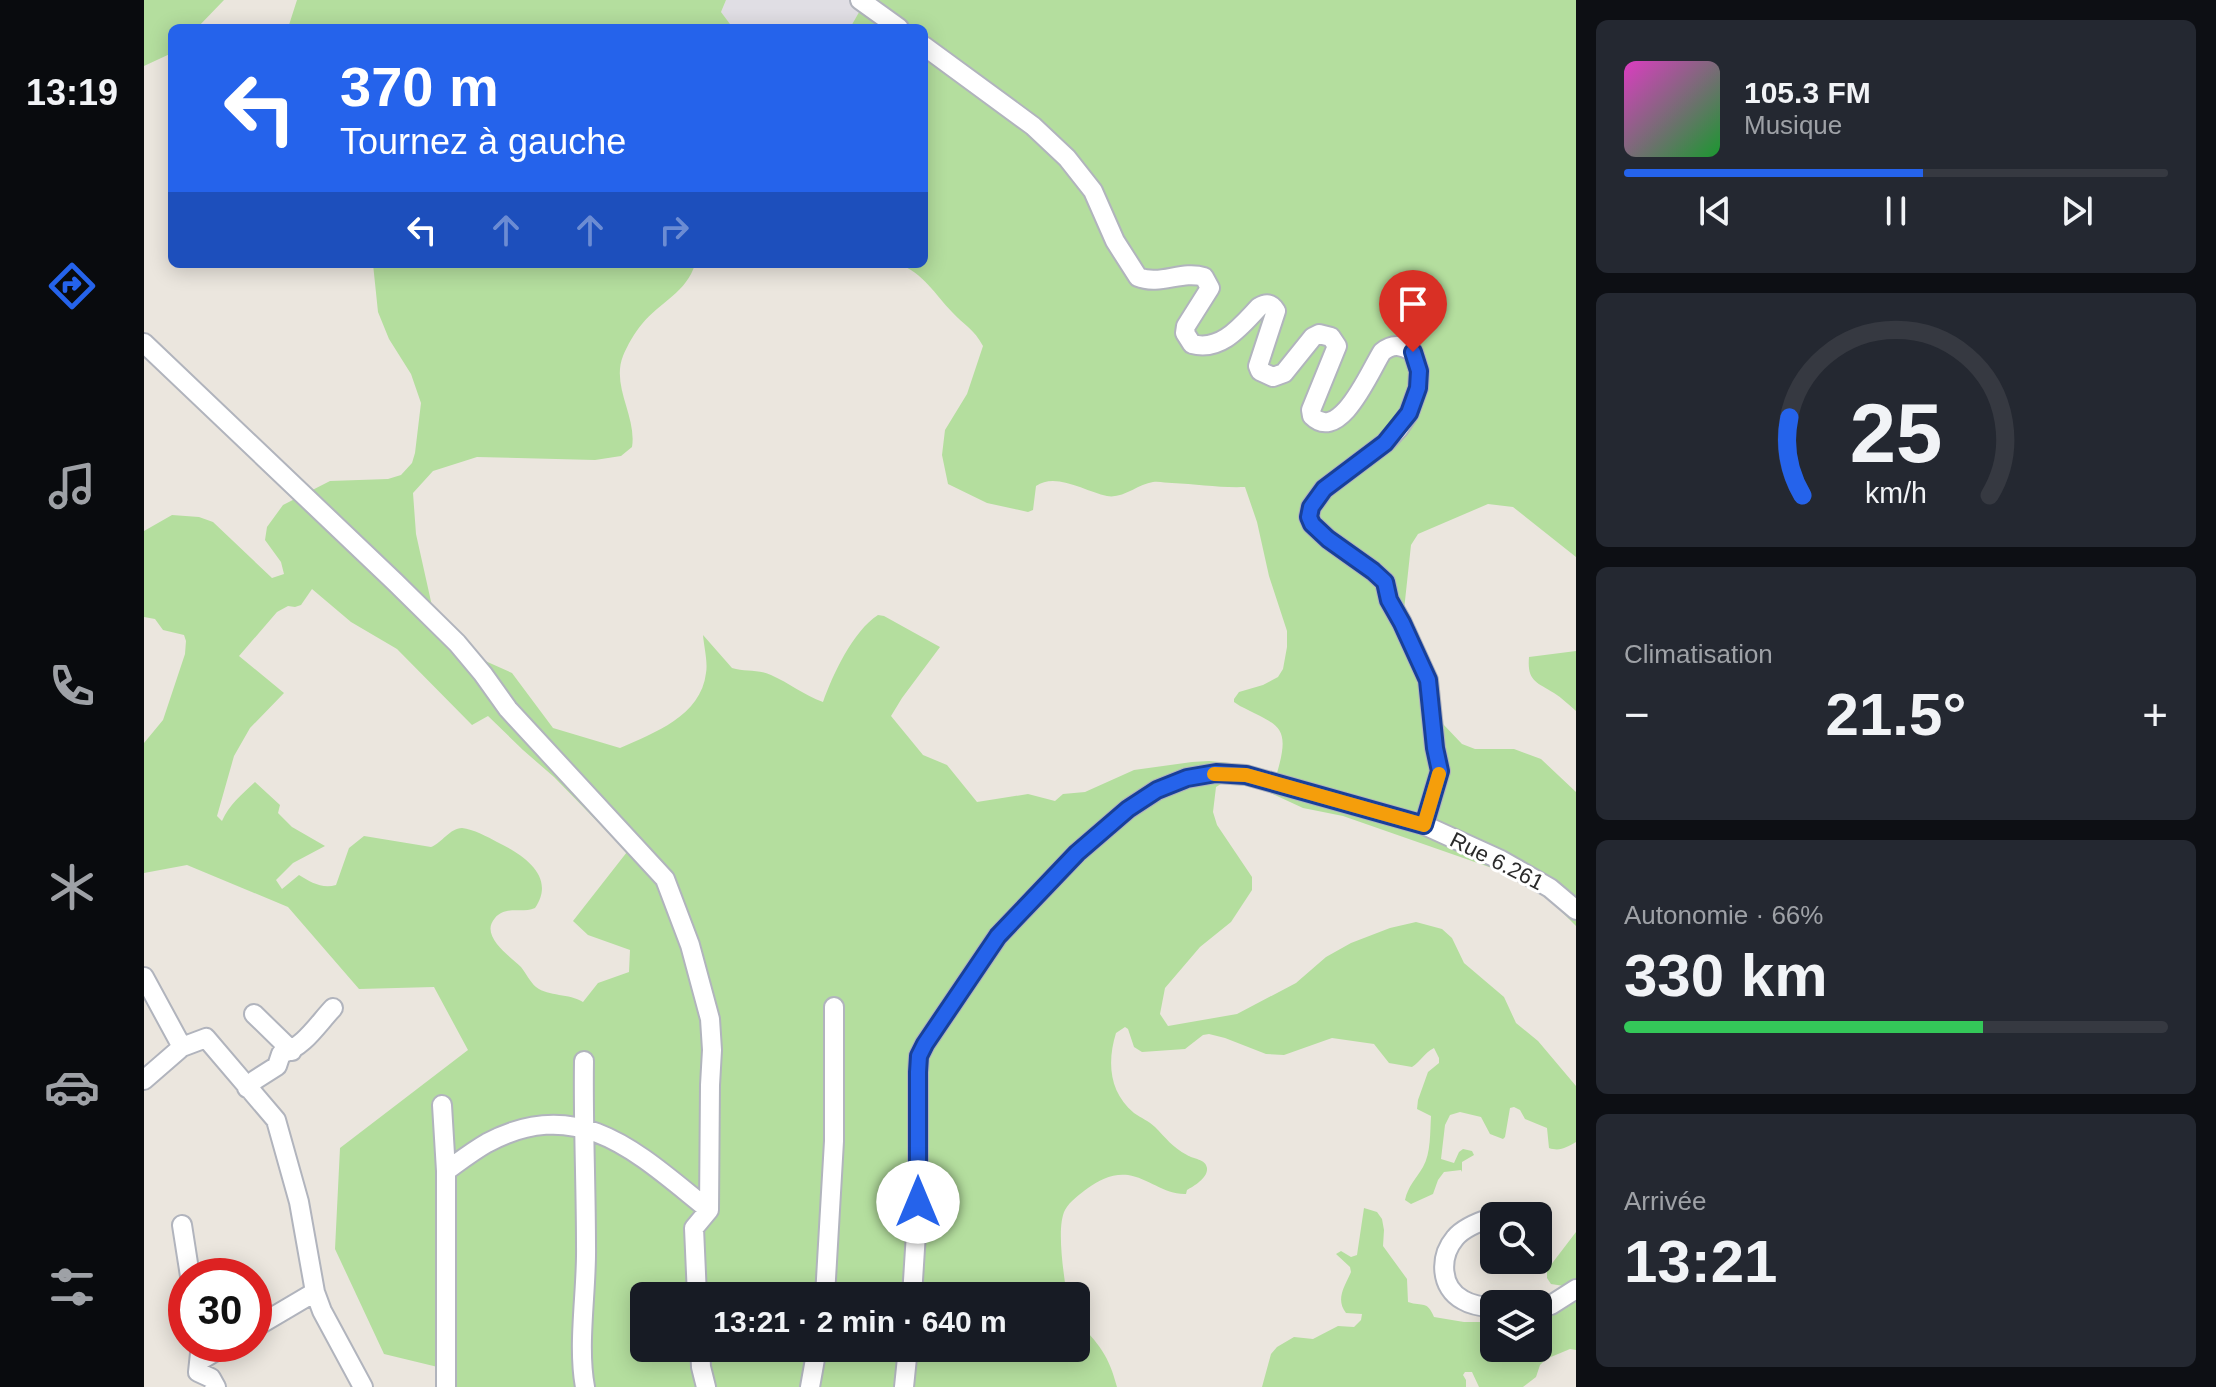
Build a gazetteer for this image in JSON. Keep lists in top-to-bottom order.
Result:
{
  "streets": {
    "street": ["Rue 6.261"]
  },
  "page": {
    "tabs": "13:19",
    "turn": ["370 m", "Tournez à gauche"],
    "song": ["105.3 FM", "Musique"],
    "tile": [
      "Climatisation",
      ["Autonomie · 66%", "330 km"],
      ["Arrivée", "13:21"]
    ],
    "heat": ["−", "21.5°", "+"],
    "limit": "30",
    "trip": "13:21 · 2 min · 640 m",
    "gauge": ["25", "km/h"]
  }
}
